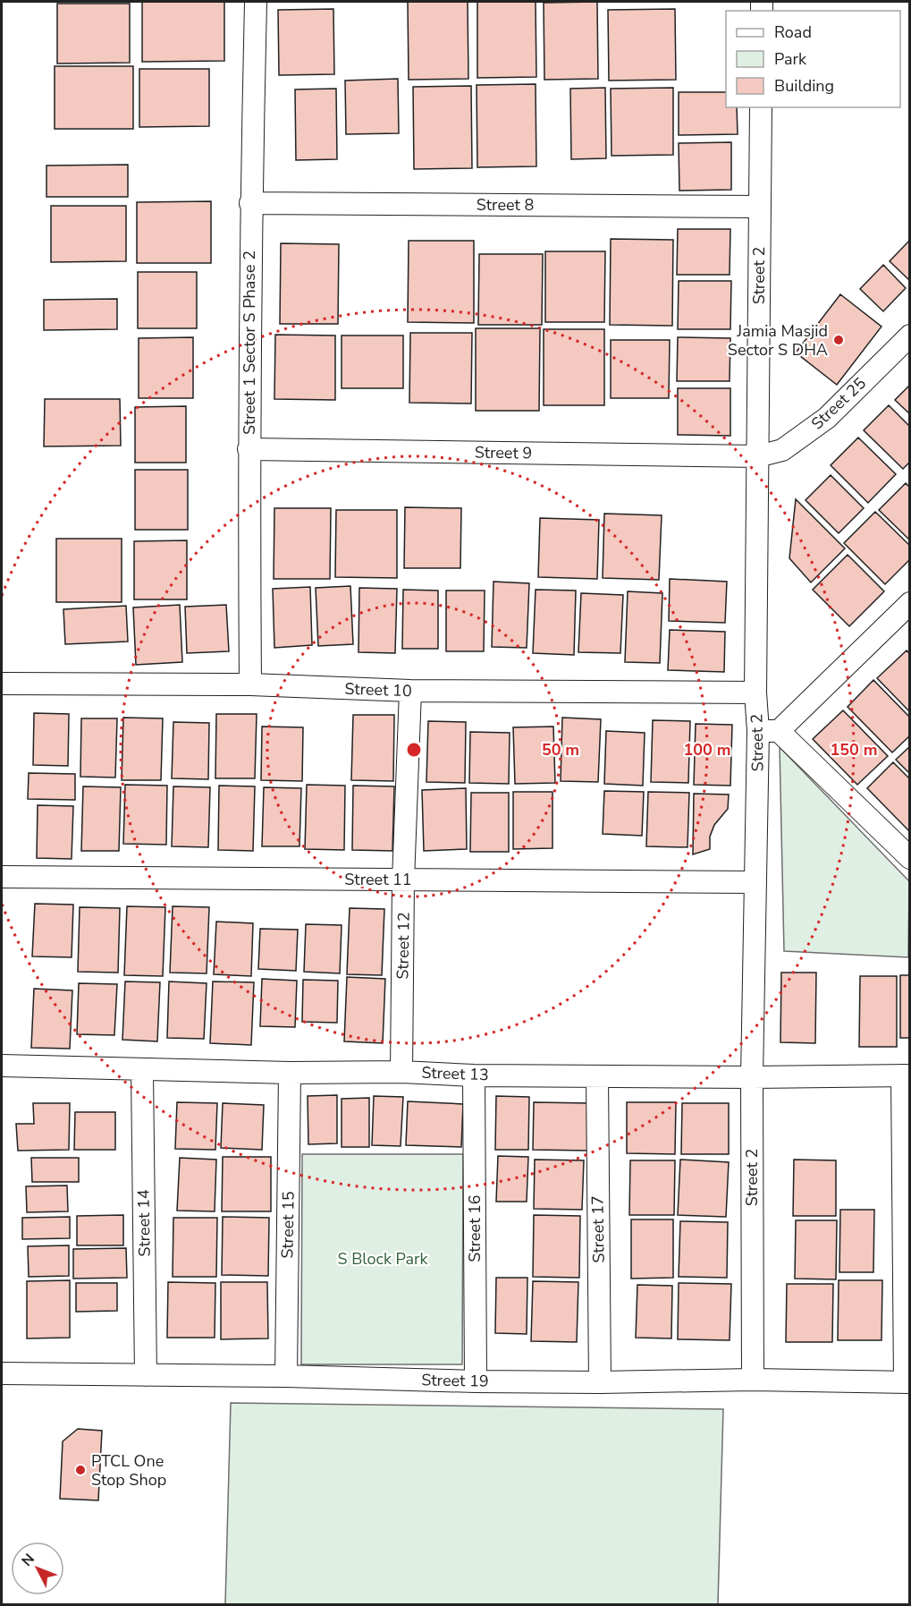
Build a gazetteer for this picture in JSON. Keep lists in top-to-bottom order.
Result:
{
  "streets": {
    "street": [
      "Street 8",
      "Street 2",
      "Street 1 Sector S Phase 2",
      "Street 25",
      "Street 9",
      "Street 10",
      "Street 11",
      "Street 12",
      "Street 13",
      "Street 14",
      "Street 15",
      "Street 16",
      "Street 17",
      "Street 19"
    ]
  },
  "crossings": [
    ["Street 8", "Street 2"],
    ["Street 8", "Street 1 Sector S Phase 2"],
    ["Street 2", "Street 25"],
    ["Street 2", "Street 9"],
    ["Street 2", "Street 10"],
    ["Street 2", "Street 11"],
    ["Street 2", "Street 13"],
    ["Street 2", "Street 19"],
    ["Street 1 Sector S Phase 2", "Street 9"],
    ["Street 1 Sector S Phase 2", "Street 10"],
    ["Street 25", "Street 9"],
    ["Street 10", "Street 12"],
    ["Street 11", "Street 12"],
    ["Street 12", "Street 13"],
    ["Street 13", "Street 14"],
    ["Street 13", "Street 15"],
    ["Street 13", "Street 16"],
    ["Street 13", "Street 17"],
    ["Street 14", "Street 19"],
    ["Street 15", "Street 19"],
    ["Street 16", "Street 19"],
    ["Street 17", "Street 19"]
  ],
  "parks": ["S Block Park"],
  "places": ["Jamia Masjid Sector S DHA", "PTCL One Stop Shop"],
  "legend": ["Road", "Park", "Building"],
  "north": "top left",
  "rings": ["50 m", "100 m", "150 m"]
}
